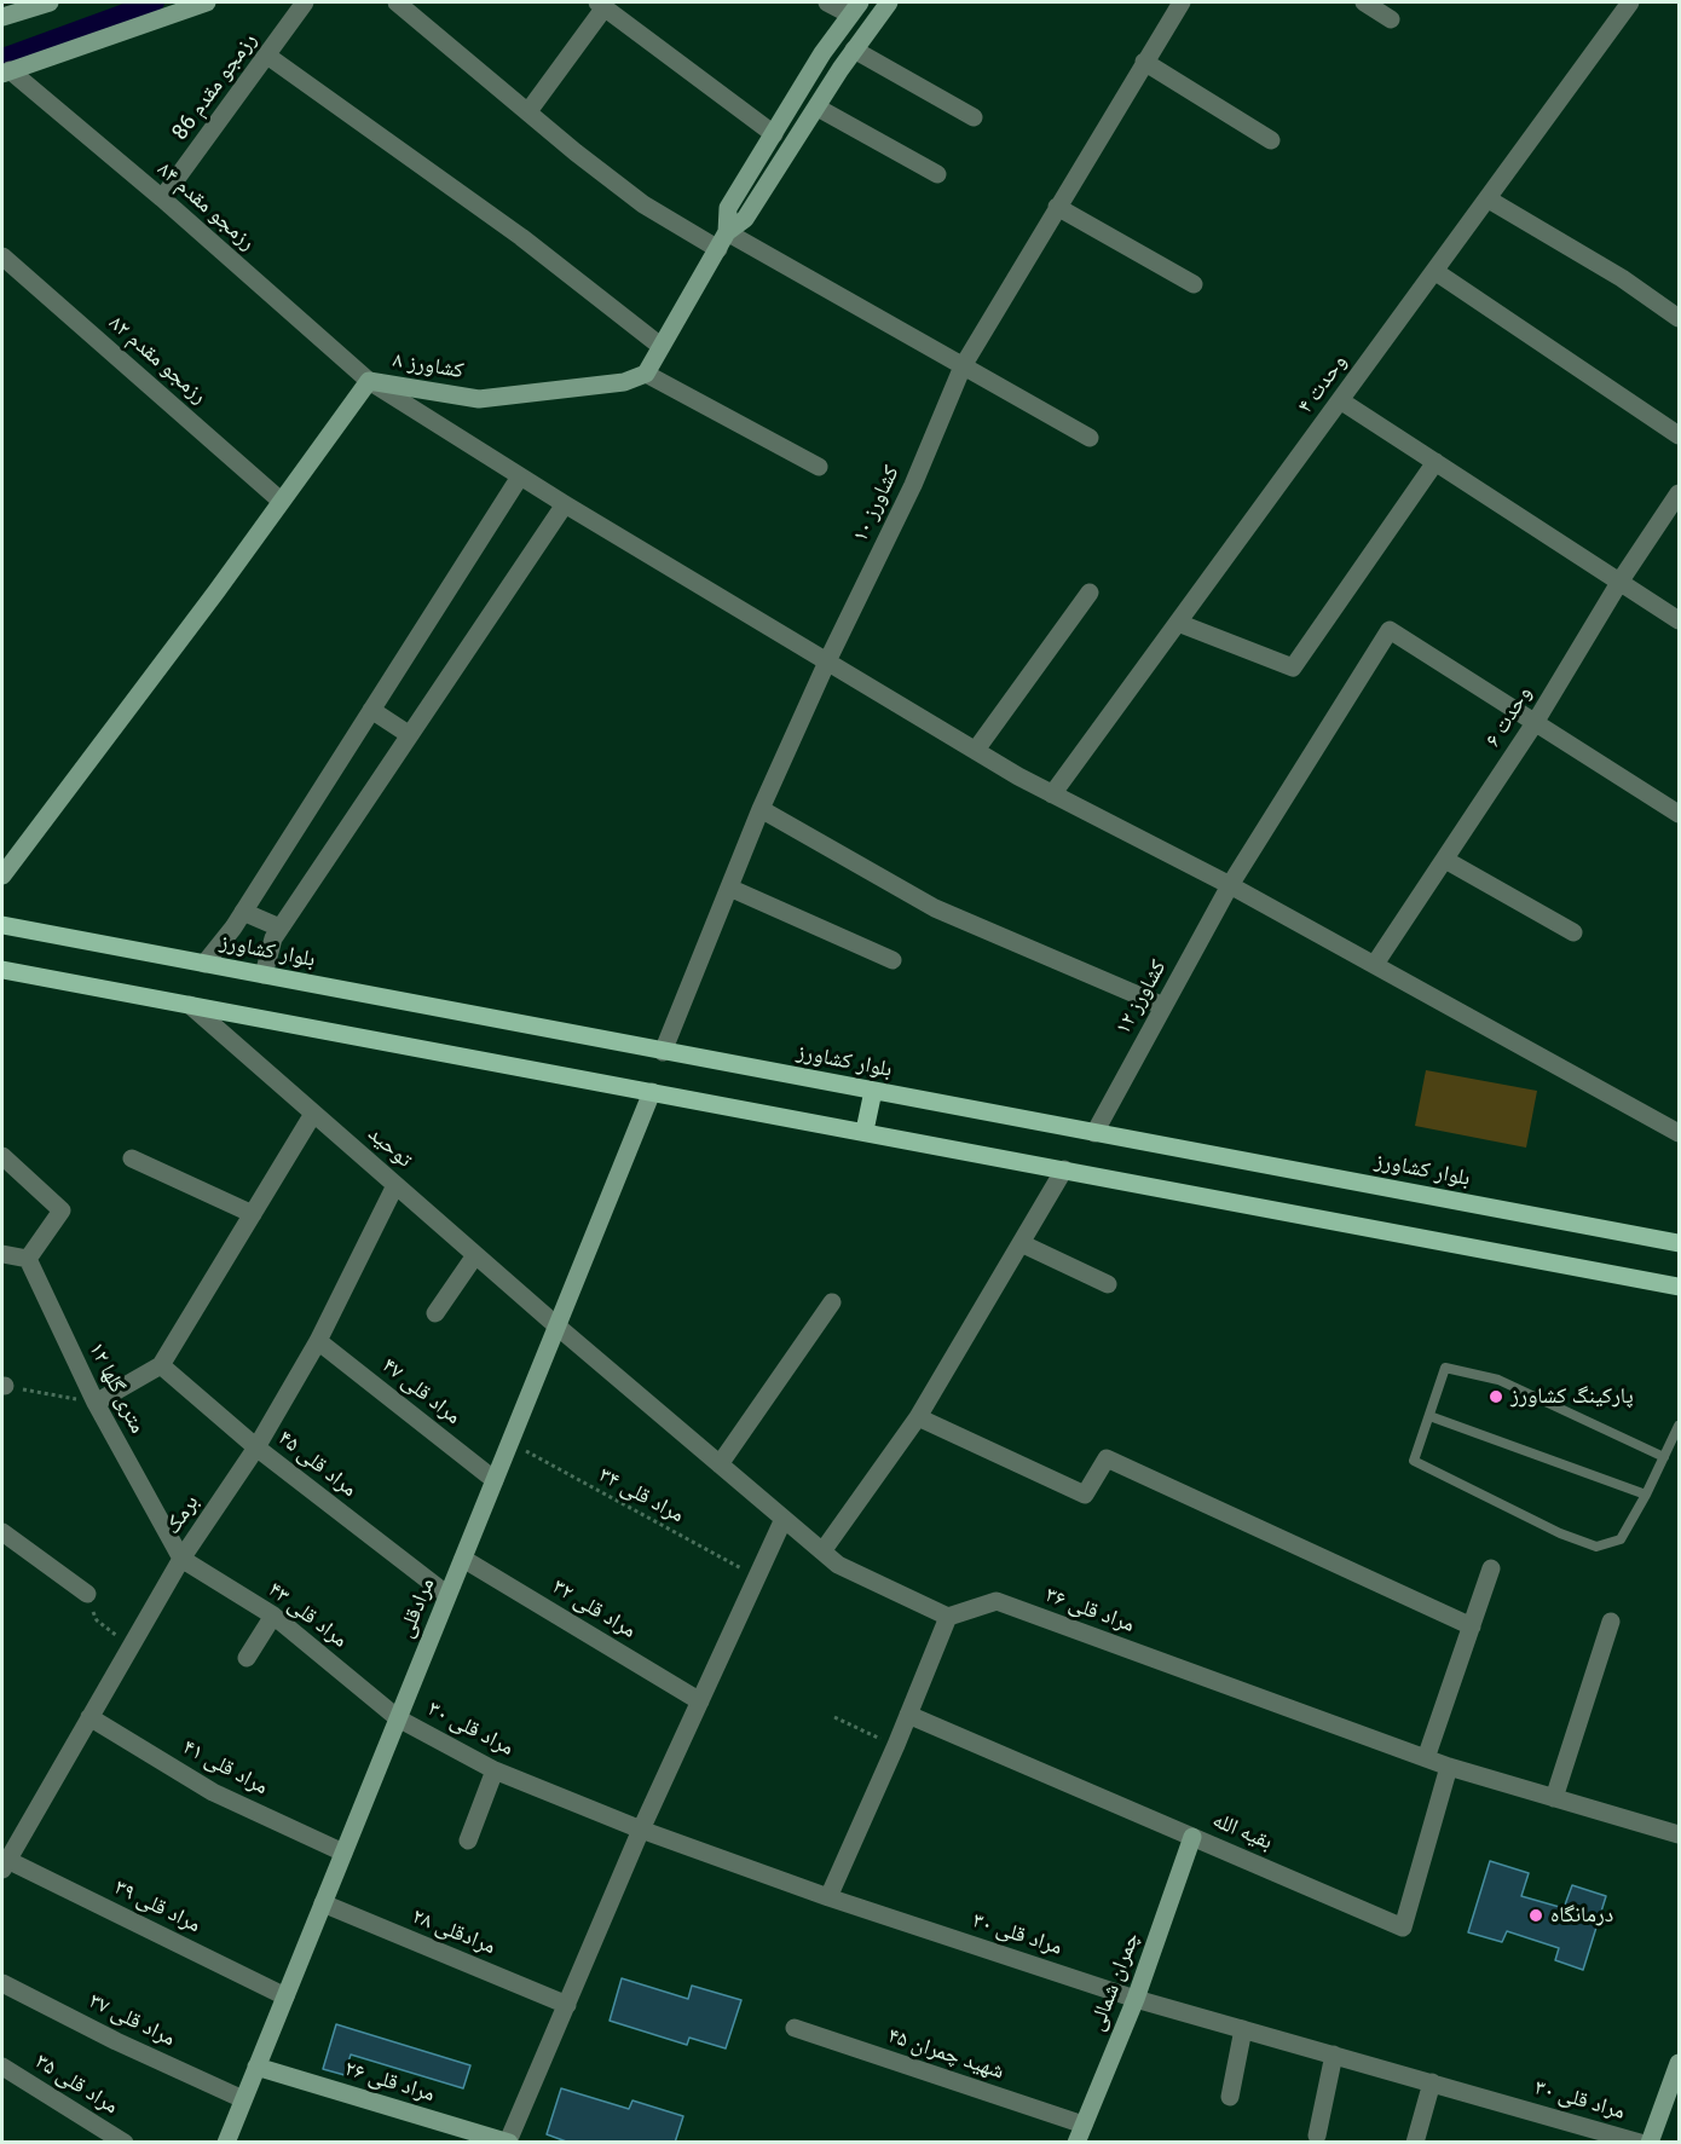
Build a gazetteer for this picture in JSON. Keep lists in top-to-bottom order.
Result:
{
  "streets": {
    "main road": ["بلوار کشاورز"],
    "street": [
      "رزمجو مقدم 86",
      "رزمجو مقدم ۸۴",
      "رزمجو مقدم ۸۲",
      "کشاورز ۸",
      "وحدت ۴",
      "کشاورز ۱۰",
      "وحدت ۶",
      "کشاورز ۱۲",
      "توحید",
      "۱۲ متری گلها",
      "مراد قلی ۴۷",
      "مراد قلی ۴۵",
      "برمک",
      "مرادقلی",
      "مراد قلی ۳۲",
      "مراد قلی ۳۶",
      "مراد قلی ۴۳",
      "مراد قلی ۳۰",
      "مراد قلی ۴۱",
      "بقیه الله",
      "مراد قلی ۳۹",
      "مرادقلی ۲۸",
      "چمران شمالی",
      "مراد قلی ۳۷",
      "شهید چمران ۴۵",
      "مراد قلی ۲۶",
      "مراد قلی ۳۵"
    ],
    "path": ["مراد قلی ۳۴"]
  },
  "crossings": [
    ["رزمجو مقدم 86", "رزمجو مقدم ۸۴"],
    ["رزمجو مقدم ۸۴", "کشاورز ۸"],
    ["رزمجو مقدم ۸۴", "وحدت ۴"],
    ["رزمجو مقدم ۸۴", "کشاورز ۱۰"],
    ["رزمجو مقدم ۸۴", "وحدت ۶"],
    ["رزمجو مقدم ۸۴", "کشاورز ۱۲"],
    ["رزمجو مقدم ۸۲", "کشاورز ۸"],
    ["کشاورز ۱۰", "بلوار کشاورز"],
    ["وحدت ۶", "کشاورز ۱۲"],
    ["بلوار کشاورز", "کشاورز ۱۲"],
    ["توحید", "برمک"],
    ["توحید", "مرادقلی"],
    ["۱۲ متری گلها", "برمک"],
    ["۱۲ متری گلها", "مراد قلی ۴۳"],
    ["مراد قلی ۴۷", "برمک"],
    ["مراد قلی ۴۷", "مرادقلی"],
    ["مراد قلی ۴۵", "برمک"],
    ["مراد قلی ۴۵", "مرادقلی"],
    ["مراد قلی ۳۴", "مرادقلی"],
    ["برمک", "مراد قلی ۴۳"],
    ["برمک", "مراد قلی ۴۱"],
    ["برمک", "مراد قلی ۳۹"],
    ["مرادقلی", "مراد قلی ۳۲"],
    ["مرادقلی", "مراد قلی ۴۳"],
    ["مرادقلی", "مراد قلی ۳۰"],
    ["مرادقلی", "مراد قلی ۴۱"],
    ["مرادقلی", "مراد قلی ۳۹"],
    ["مرادقلی", "مرادقلی ۲۸"],
    ["مرادقلی", "مراد قلی ۳۷"],
    ["مرادقلی", "مراد قلی ۲۶"],
    ["مراد قلی ۳۶", "بقیه الله"],
    ["مراد قلی ۴۳", "مراد قلی ۳۰"],
    ["مراد قلی ۳۰", "چمران شمالی"],
    ["بقیه الله", "چمران شمالی"],
    ["چمران شمالی", "شهید چمران ۴۵"]
  ],
  "places": ["پارکینگ کشاورز", "درمانگاه"]
}
